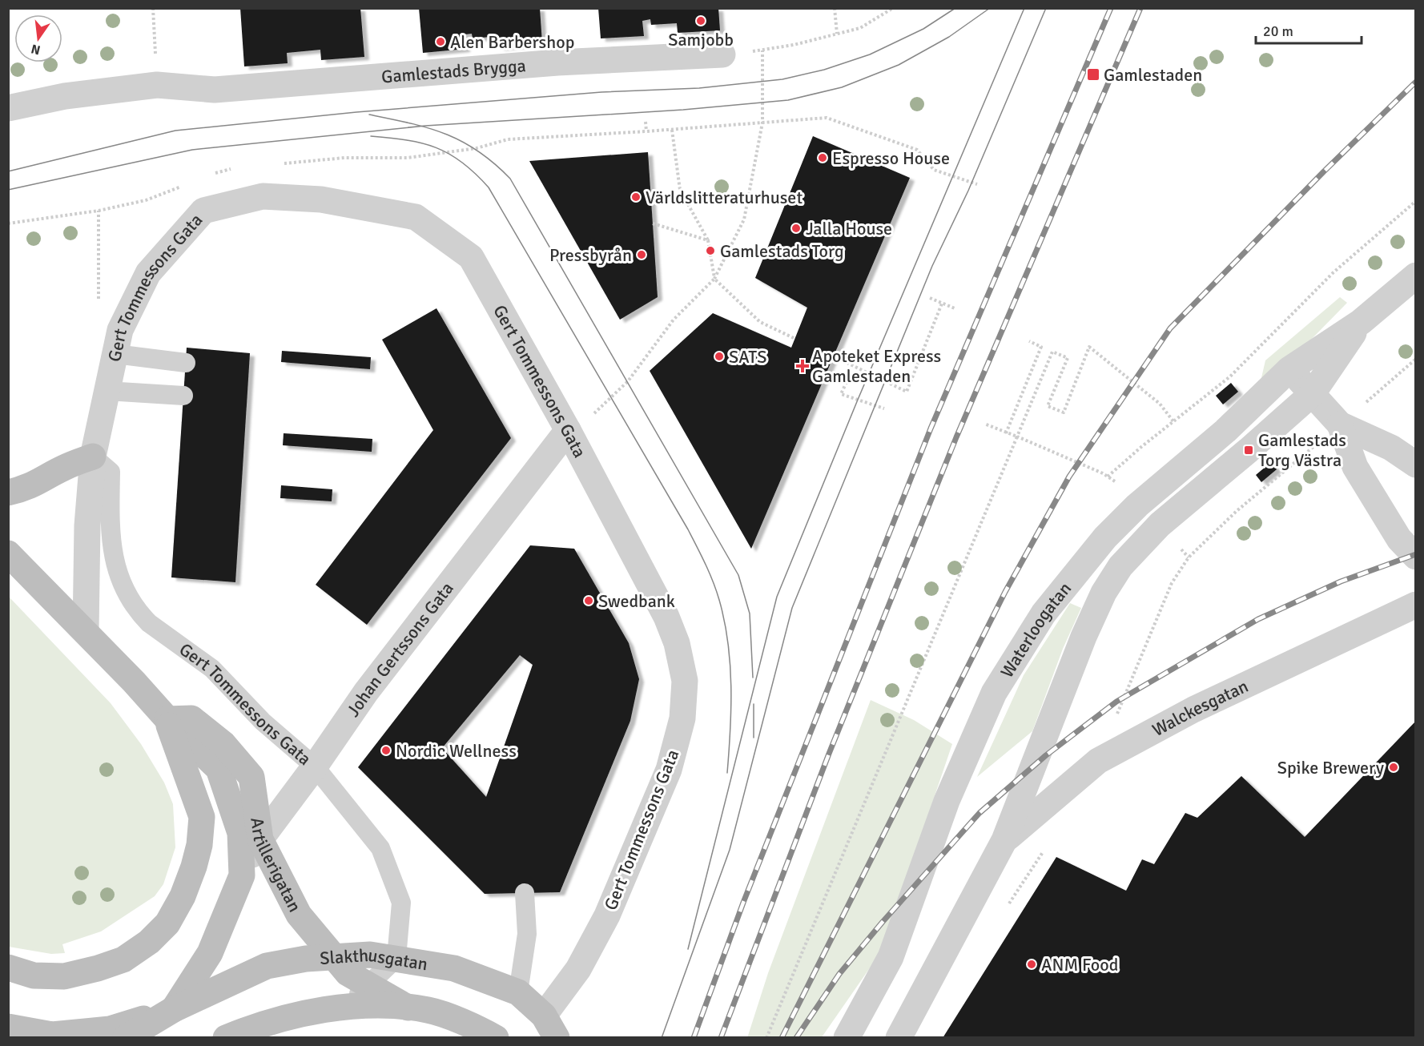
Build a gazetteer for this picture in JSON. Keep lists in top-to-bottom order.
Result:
{
  "streets": {
    "main road": ["Artillerigatan", "Slakthusgatan"],
    "street": [
      "Gamlestads Brygga",
      "Gert Tommessons Gata",
      "Waterloogatan",
      "Johan Gertssons Gata",
      "Walckesgatan"
    ]
  },
  "crossings": [
    ["Gert Tommessons Gata", "Johan Gertssons Gata"],
    ["Gert Tommessons Gata", "Artillerigatan"],
    ["Gert Tommessons Gata", "Slakthusgatan"],
    ["Waterloogatan", "Walckesgatan"],
    ["Johan Gertssons Gata", "Artillerigatan"],
    ["Artillerigatan", "Slakthusgatan"]
  ],
  "places": {
    "other": [
      "Samjobb",
      "Alen Barbershop",
      "Espresso House",
      "Världslitteraturhuset",
      "Jalla House",
      "Gamlestads Torg",
      "Pressbyrån",
      "SATS",
      "Swedbank",
      "Nordic Wellness",
      "Spike Brewery",
      "ANM Food"
    ],
    "transit": ["Gamlestaden", "Gamlestads Torg Västra"],
    "health": ["Apoteket Express Gamlestaden"]
  },
  "scale_bar": "20 m",
  "north": "bottom"
}
